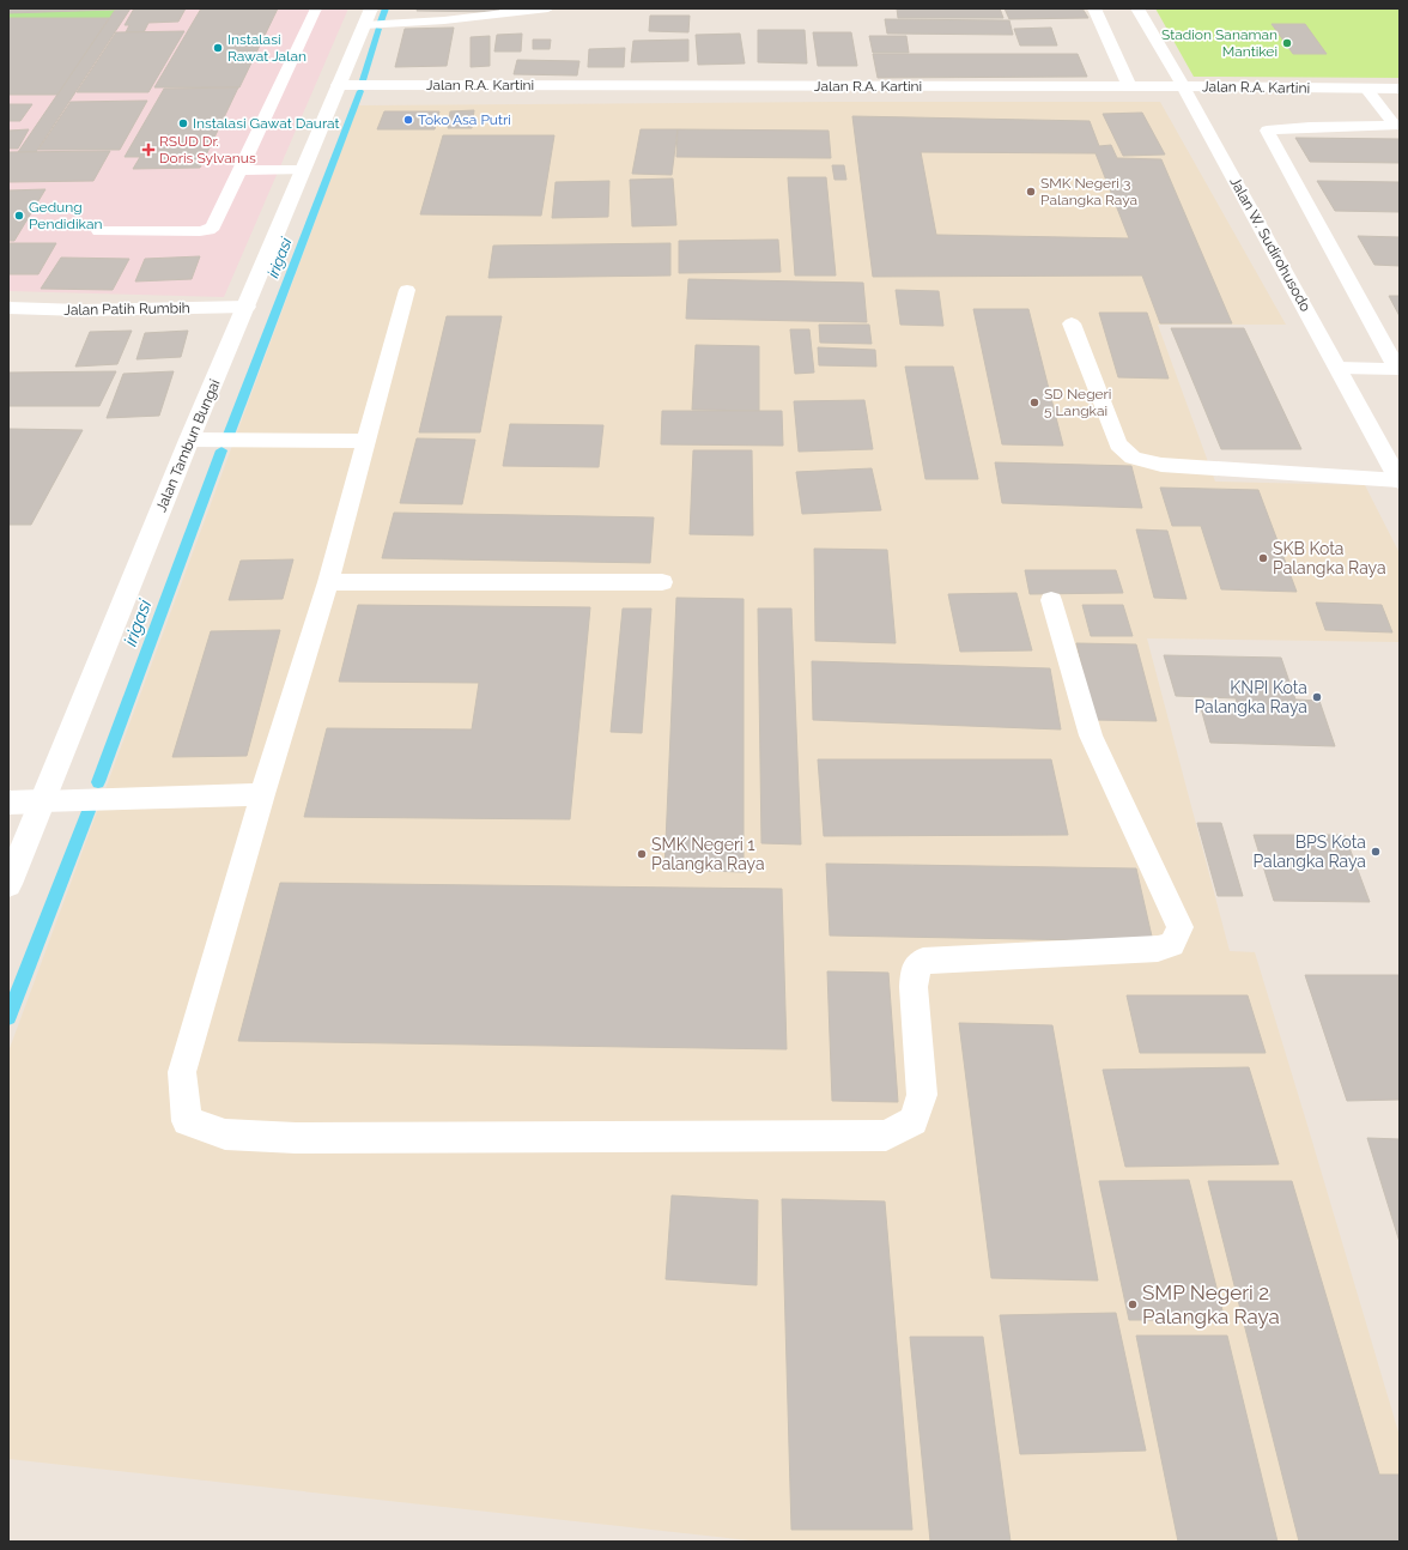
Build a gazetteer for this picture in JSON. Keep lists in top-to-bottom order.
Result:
{
  "streets": {
    "street": [
      "Jalan R.A. Kartini",
      "Jalan W. Sudirohusodo",
      "Jalan Patih Rumbih",
      "Jalan Tambun Bungai"
    ]
  },
  "crossings": [
    ["Jalan R.A. Kartini", "Jalan W. Sudirohusodo"],
    ["Jalan R.A. Kartini", "Jalan Tambun Bungai"],
    ["Jalan Patih Rumbih", "Jalan Tambun Bungai"]
  ],
  "water": ["irigasi"],
  "places": {
    "other": [
      "Stadion Sanaman Mantikei",
      "Instalasi Rawat Jalan",
      "Toko Asa Putri",
      "Instalasi Gawat Daurat",
      "SMK Negeri 3 Palangka Raya",
      "Gedung Pendidikan",
      "SD Negeri 5 Langkai",
      "SKB Kota Palangka Raya",
      "KNPI Kota Palangka Raya",
      "BPS Kota Palangka Raya",
      "SMK Negeri 1 Palangka Raya",
      "SMP Negeri 2 Palangka Raya"
    ],
    "health": ["RSUD Dr. Doris Sylvanus"]
  }
}
